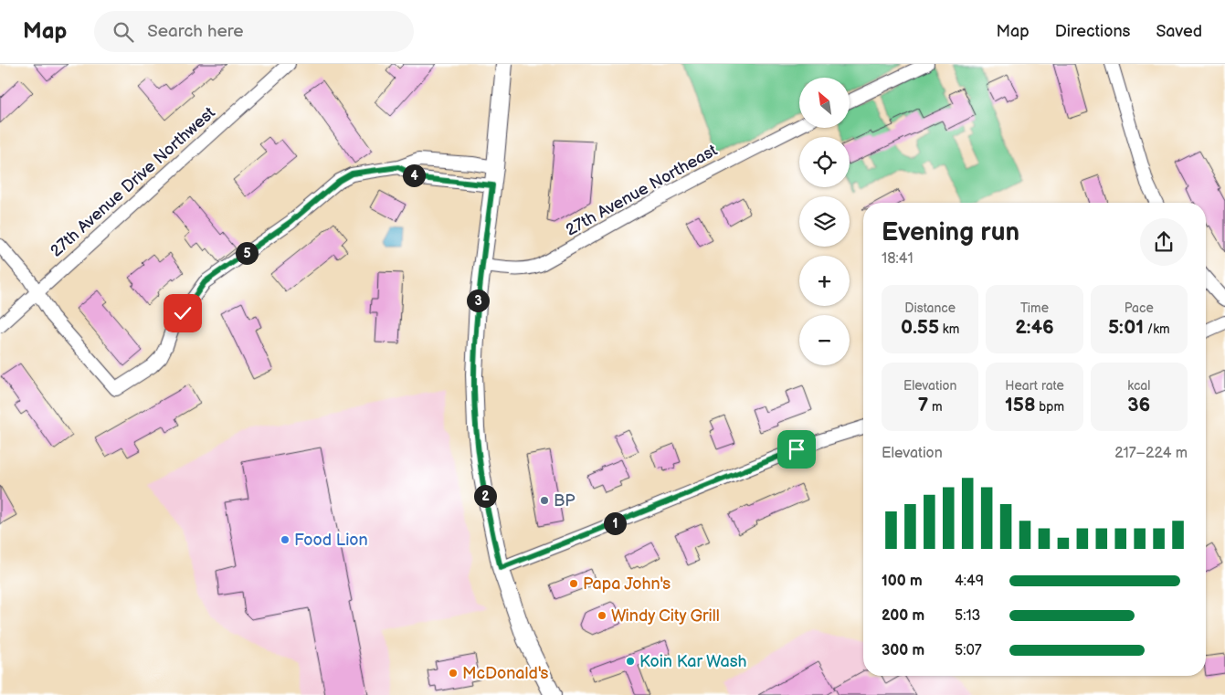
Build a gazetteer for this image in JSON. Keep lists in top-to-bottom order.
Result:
{
  "streets": {
    "street": ["27th Avenue Drive Northwest", "27th Avenue Northeast"]
  },
  "places": [
    "BP",
    "Food Lion",
    "Papa John's",
    "Windy City Grill",
    "Koin Kar Wash",
    "McDonald's"
  ],
  "north": "top left",
  "page": {
    "header": "Map",
    "search": "Search here",
    "nav": ["Map", "Directions", "Saved"],
    "map_buttons": ["+", "−"],
    "pins": [
      "4",
      "5",
      "3",
      "2",
      "1"
    ],
    "heading": ["Evening run", "18:41"],
    "stats": [
      ["Distance", "0.55 km"],
      ["Time", "2:46"],
      ["Pace", "5:01 /km"],
      ["Elevation", "7 m"],
      ["Heart rate", "158 bpm"],
      ["kcal", "36"]
    ],
    "chart": ["Elevation", "217–224 m"],
    "list": [
      {
        "name": "100 m",
        "note": "4:49"
      },
      {
        "name": "200 m",
        "note": "5:13"
      },
      {
        "name": "300 m",
        "note": "5:07"
      }
    ]
  }
}
